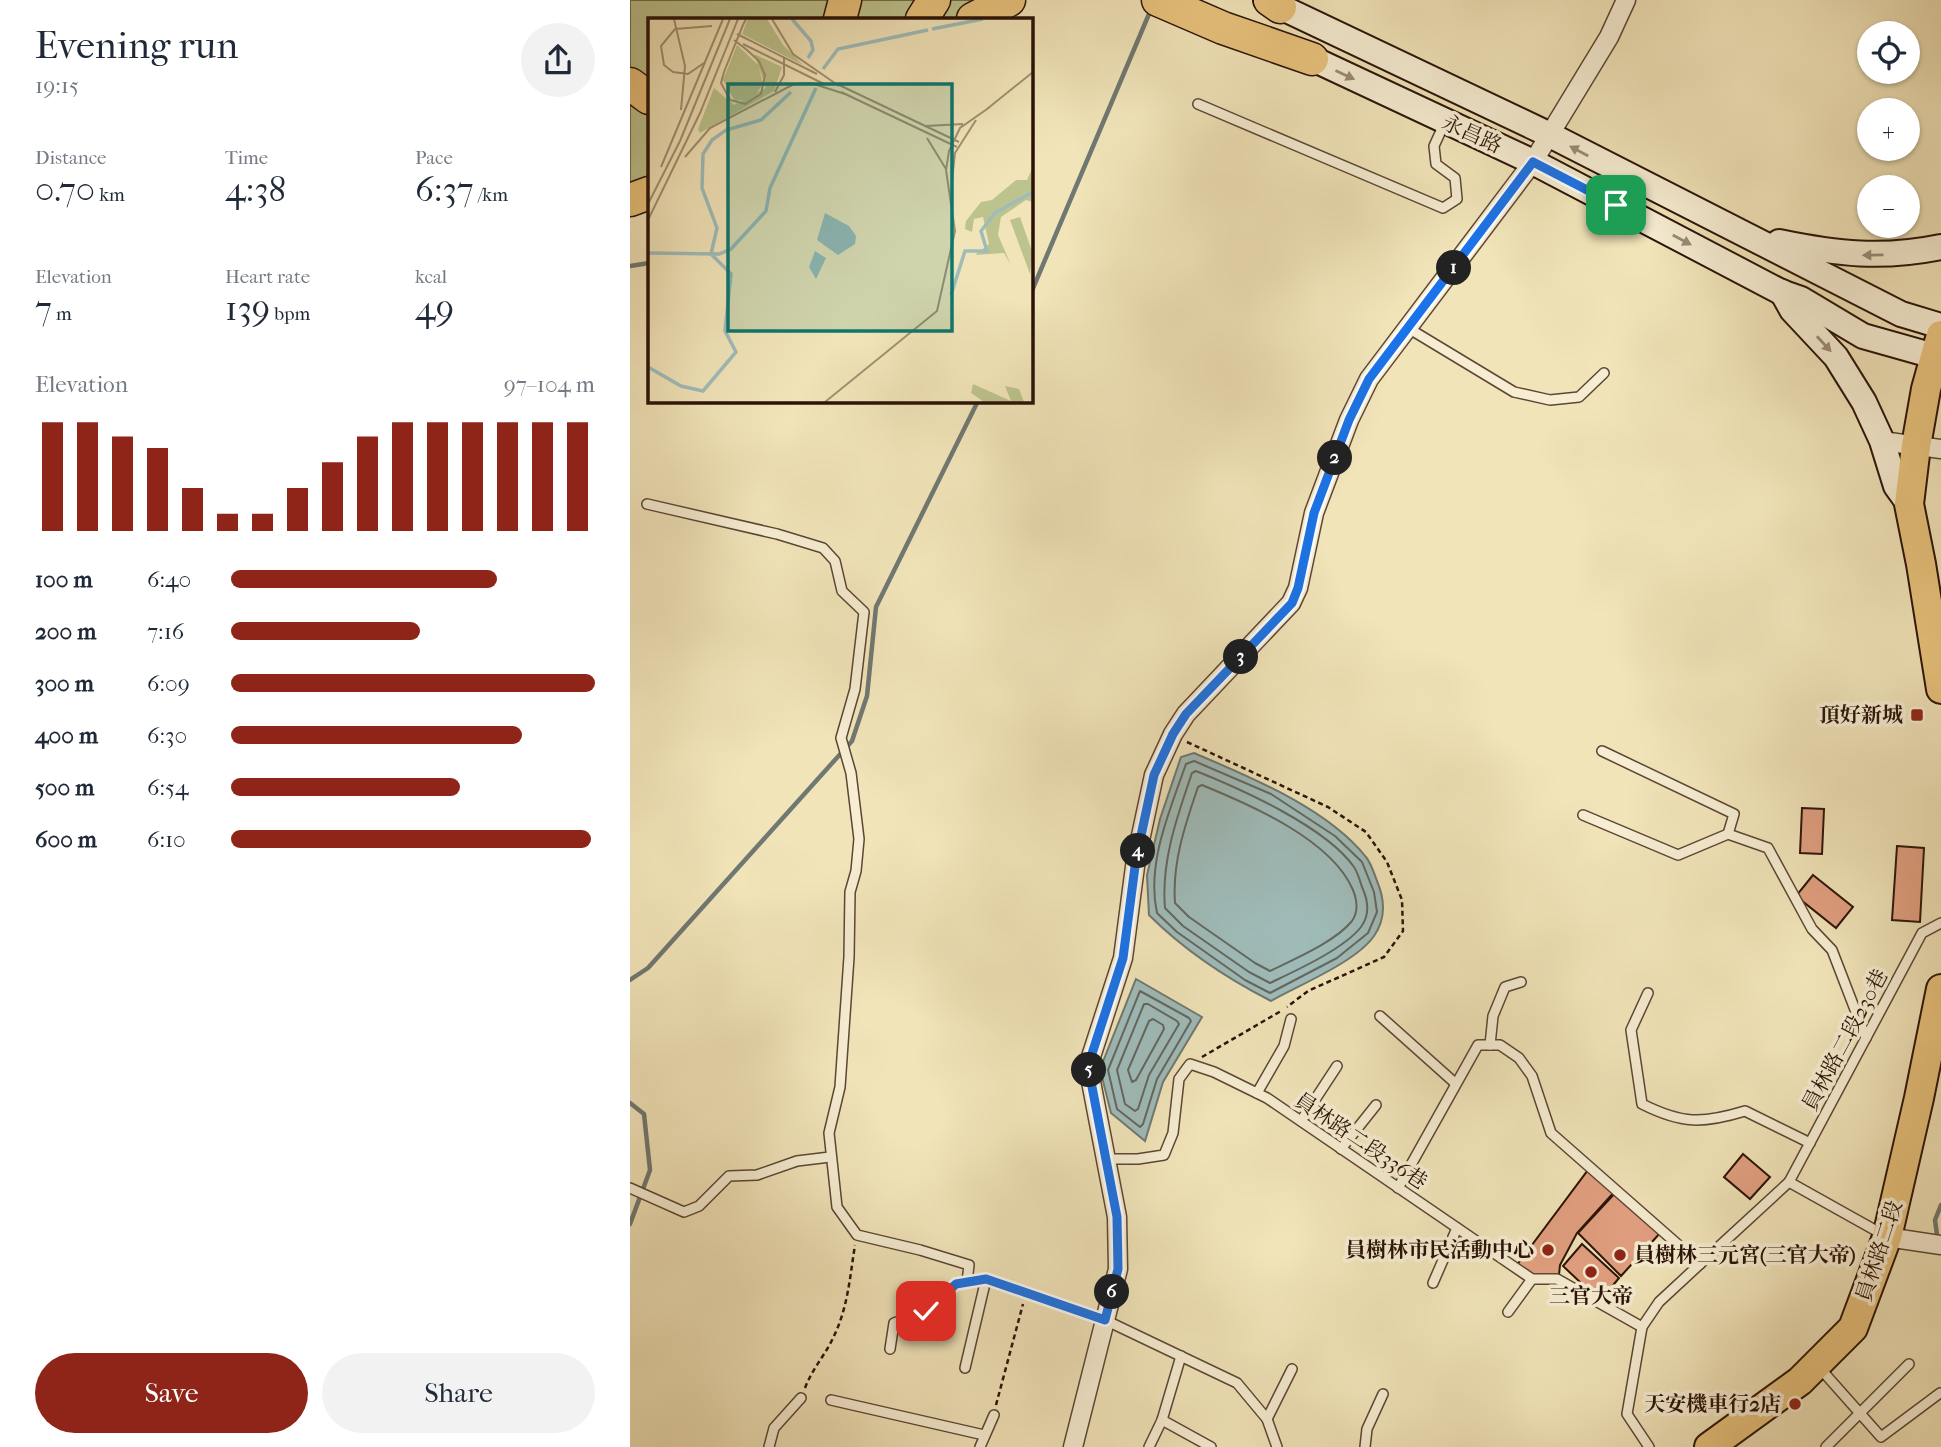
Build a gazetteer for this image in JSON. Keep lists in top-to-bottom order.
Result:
{
  "streets": {
    "main road": ["永昌路", "員林路二段"],
    "lane": ["員林路二段230巷", "員林路二段336巷"]
  },
  "places": {
    "transit": ["頂好新城"],
    "other": [
      "員樹林市民活動中心",
      "員樹林三元宮(三官大帝)",
      "三官大帝",
      "天安機車行2店"
    ]
  },
  "page": {
    "heading": ["Evening run", "19:15"],
    "map_buttons": ["+", "−"],
    "stats": [
      ["Distance", "0.70 km"],
      ["Time", "4:38"],
      ["Pace", "6:37 /km"],
      ["Elevation", "7 m"],
      ["Heart rate", "139 bpm"],
      ["kcal", "49"]
    ],
    "pins": [
      "1",
      "2",
      "3",
      "4",
      "5",
      "6"
    ],
    "chart": ["Elevation", "97–104 m"],
    "list": [
      {
        "name": "100 m",
        "note": "6:40"
      },
      {
        "name": "200 m",
        "note": "7:16"
      },
      {
        "name": "300 m",
        "note": "6:09"
      },
      {
        "name": "400 m",
        "note": "6:30"
      },
      {
        "name": "500 m",
        "note": "6:54"
      },
      {
        "name": "600 m",
        "note": "6:10"
      }
    ],
    "buttons": ["Save", "Share"]
  }
}
